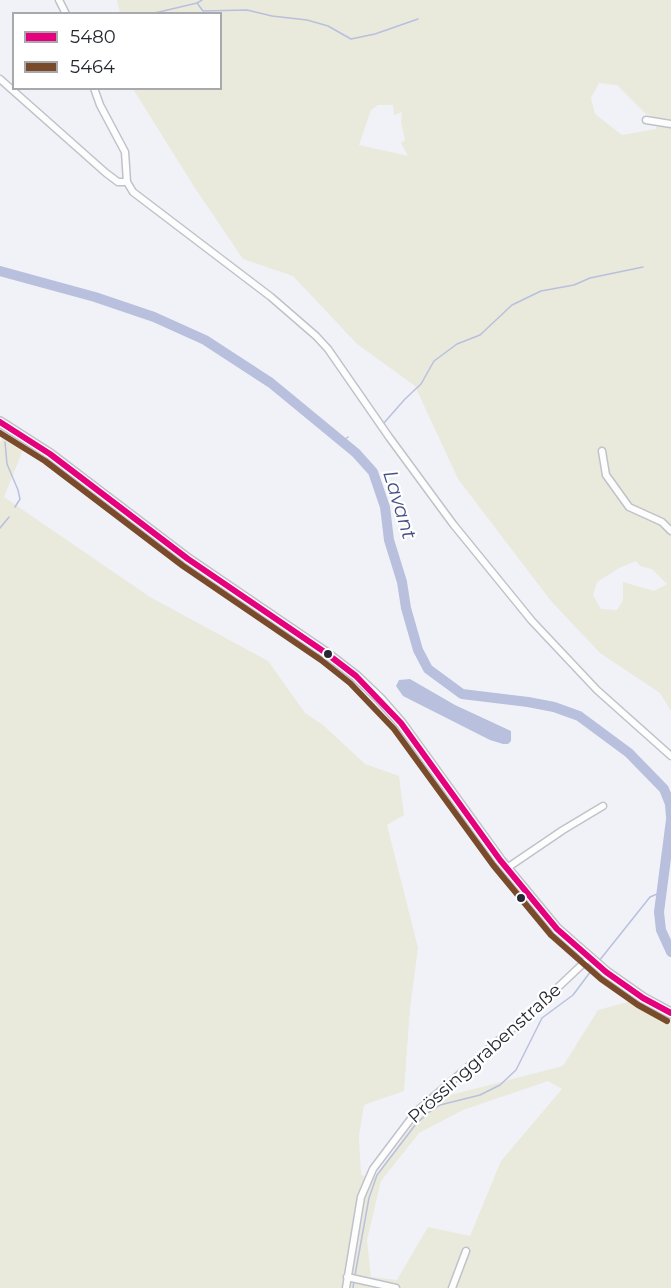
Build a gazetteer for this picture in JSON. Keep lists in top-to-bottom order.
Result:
{
  "streets": {
    "street": ["Prössinggrabenstraße"]
  },
  "water": ["Lavant"],
  "lines": ["transit line 5480", "transit line 5464"],
  "legend": ["5480", "5464"]
}
